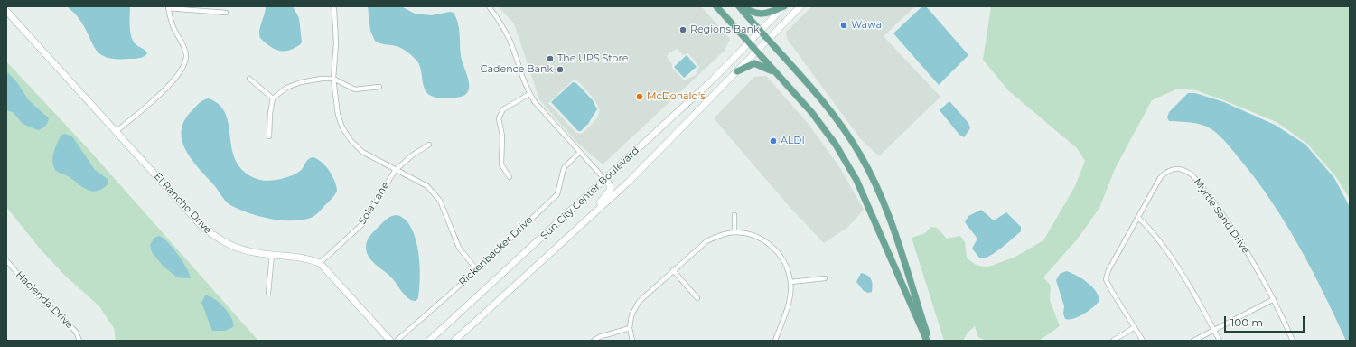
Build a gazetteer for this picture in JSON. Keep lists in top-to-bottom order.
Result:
{
  "streets": {
    "main road": ["Sun City Center Boulevard", "El Rancho Drive"],
    "street": [
      "Sola Lane",
      "Myrtle Sand Drive",
      "Rickenbacker Drive",
      "Hacienda Drive"
    ]
  },
  "crossings": [
    ["El Rancho Drive", "Sola Lane"]
  ],
  "places": [
    "Wawa",
    "Regions Bank",
    "The UPS Store",
    "Cadence Bank",
    "McDonald's",
    "ALDI"
  ],
  "scale_bar": "100 m"
}
